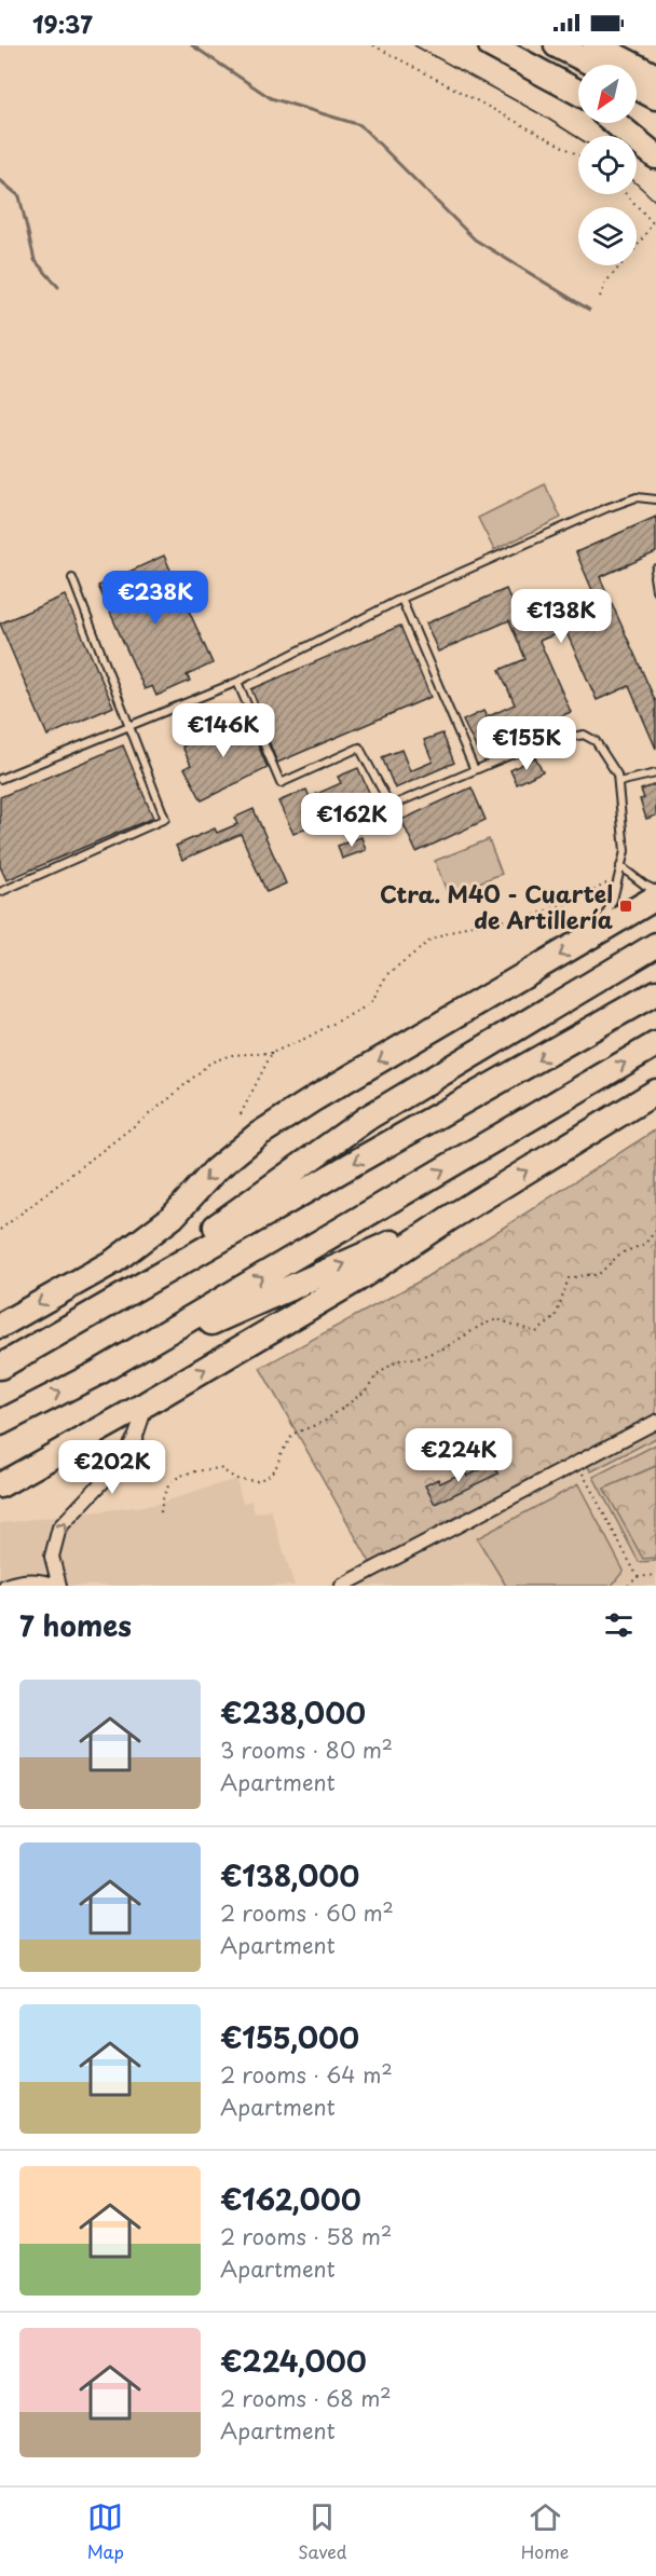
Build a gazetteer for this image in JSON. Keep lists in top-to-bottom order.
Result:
{
  "places": {
    "transit": ["Ctra. M40 - Cuartel de Artillería"]
  },
  "north": "bottom left",
  "page": {
    "status": "19:37",
    "price": [
      "€238K",
      "€138K",
      "€146K",
      "€155K",
      "€162K",
      "€224K",
      "€202K"
    ],
    "heading": "7 homes",
    "list": [
      {
        "name": "€238,000",
        "note": "3 rooms · 80 m² · Apartment"
      },
      {
        "name": "€138,000",
        "note": "2 rooms · 60 m² · Apartment"
      },
      {
        "name": "€155,000",
        "note": "2 rooms · 64 m² · Apartment"
      },
      {
        "name": "€162,000",
        "note": "2 rooms · 58 m² · Apartment"
      },
      {
        "name": "€224,000",
        "note": "2 rooms · 68 m² · Apartment"
      }
    ],
    "tabs": ["Map", "Saved", "Home"]
  }
}
